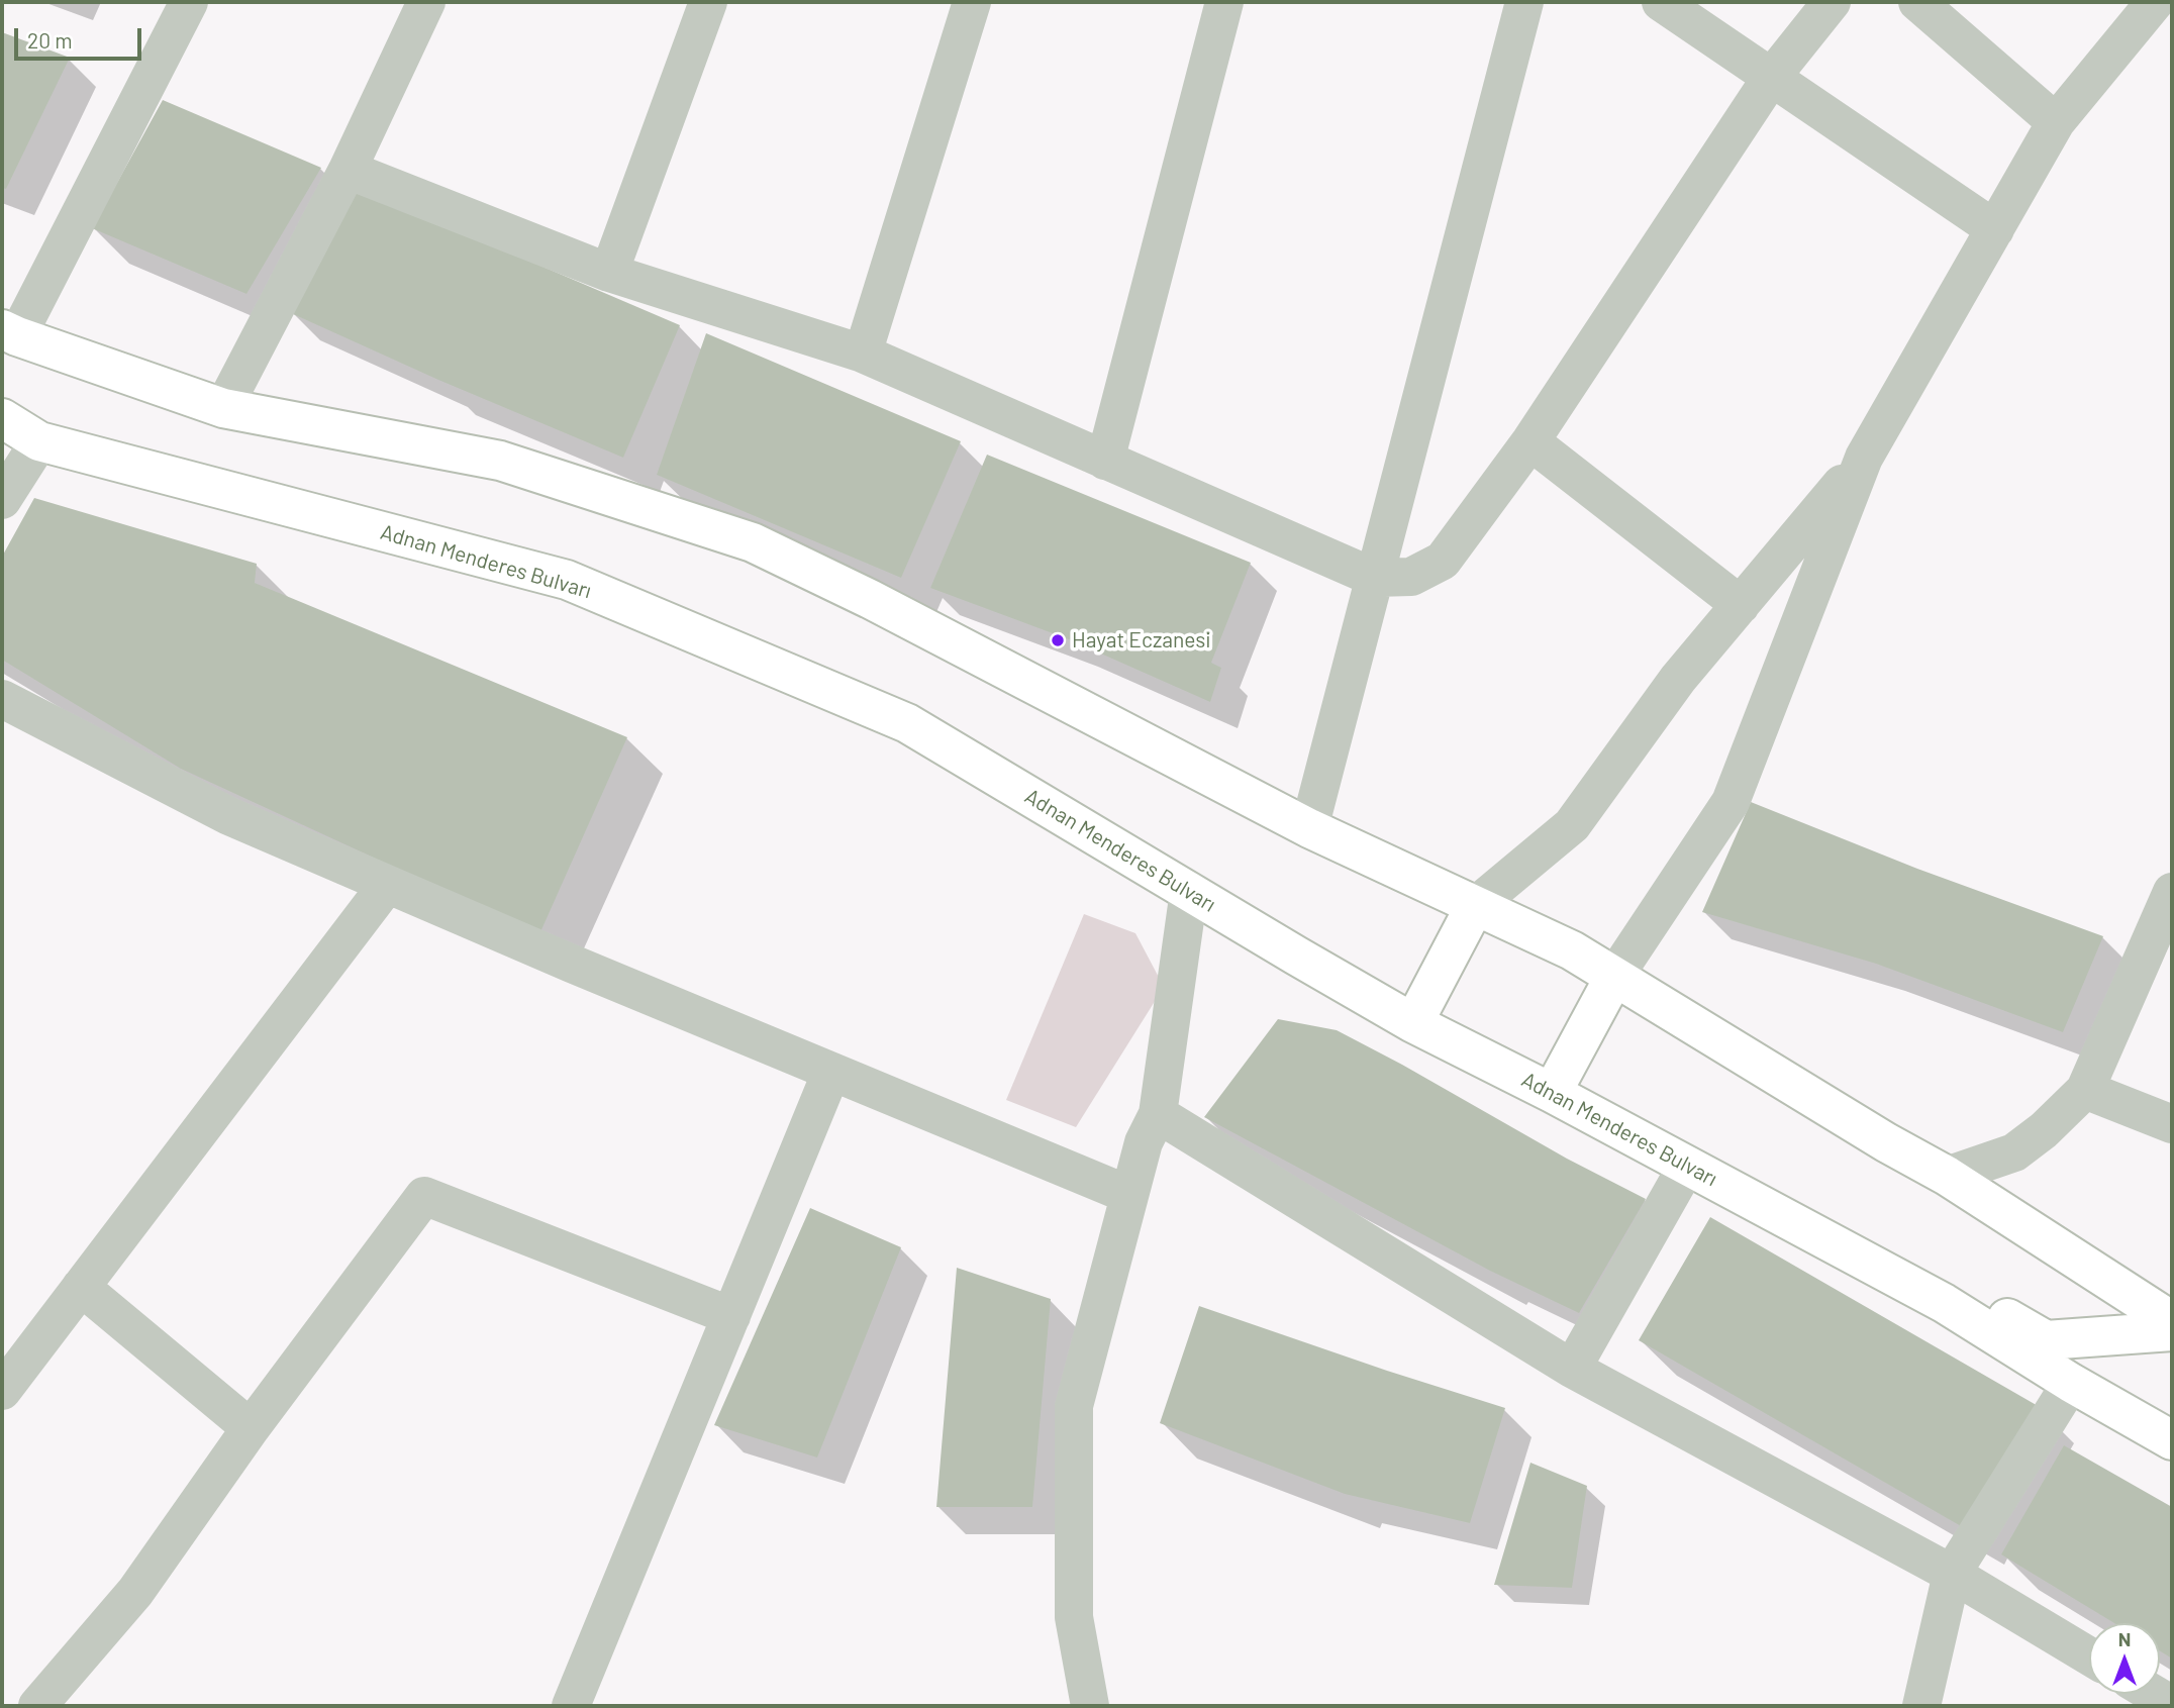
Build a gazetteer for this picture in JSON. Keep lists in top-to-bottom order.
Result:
{
  "streets": {
    "main road": ["Adnan Menderes Bulvarı"]
  },
  "places": ["Hayat Eczanesi"],
  "scale_bar": "20 m",
  "north": "top"
}
